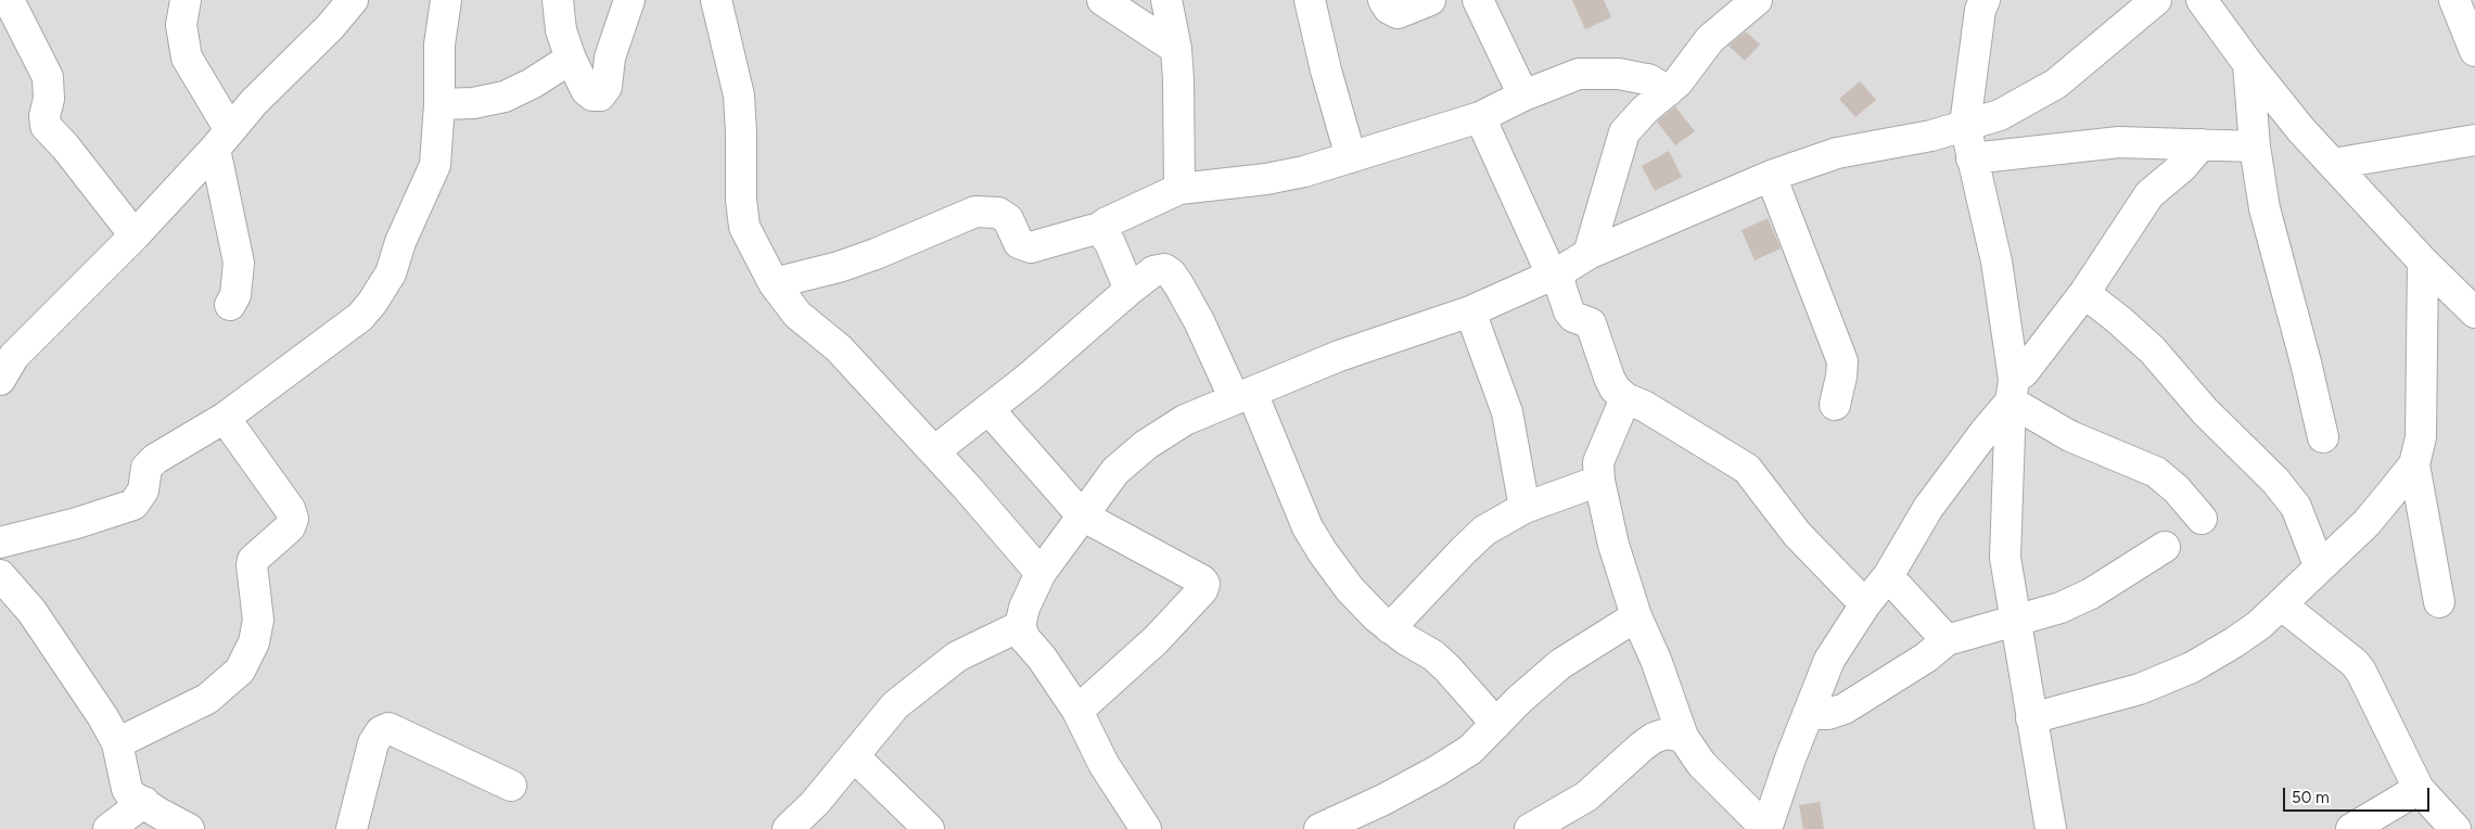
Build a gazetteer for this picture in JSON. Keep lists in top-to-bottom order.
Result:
{
  "scale_bar": "50 m"
}
